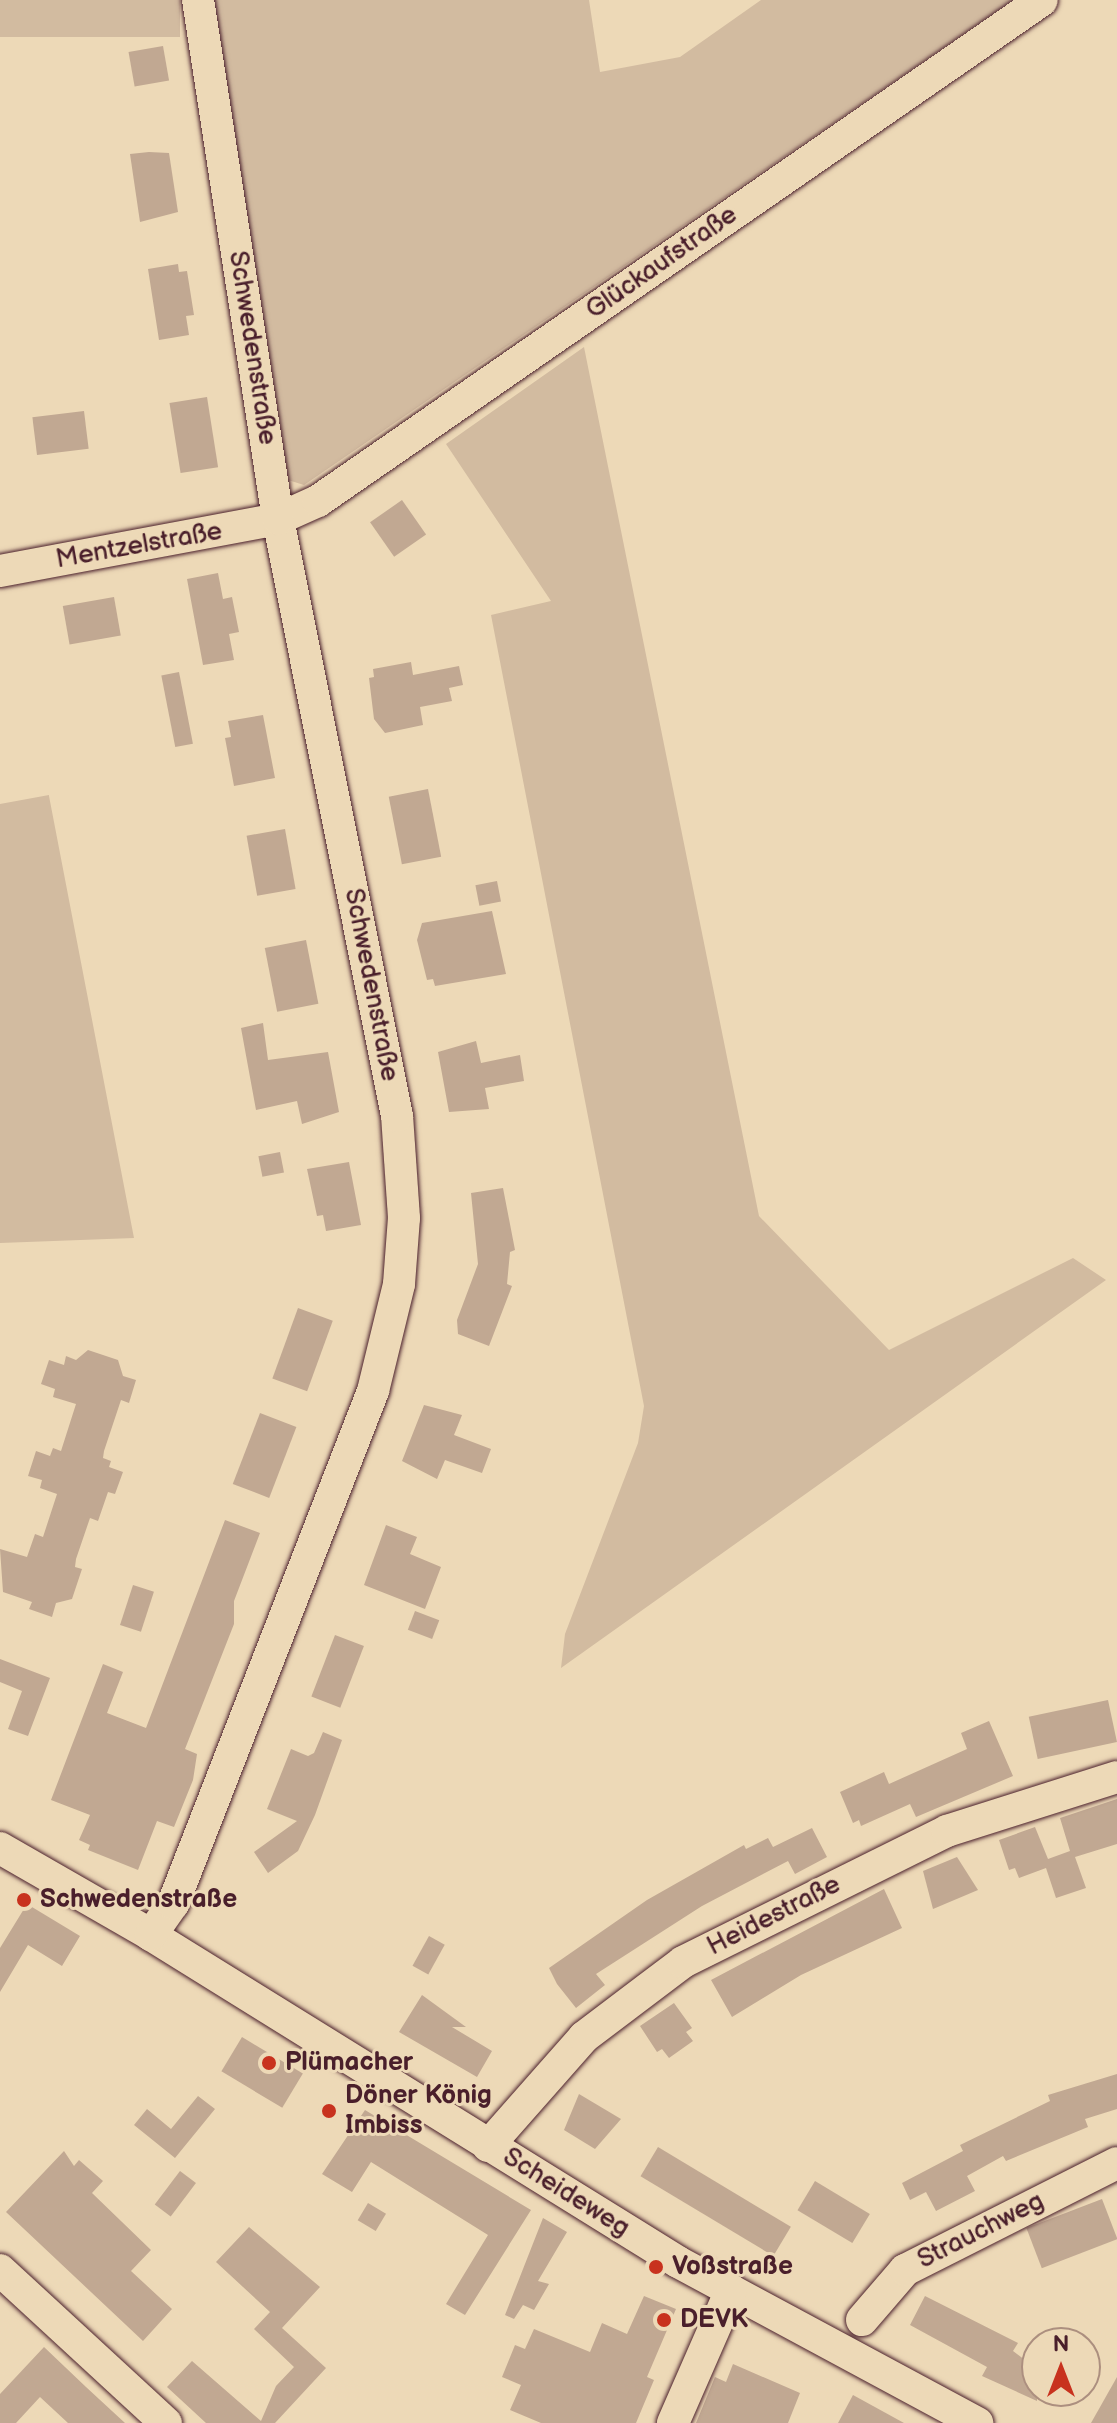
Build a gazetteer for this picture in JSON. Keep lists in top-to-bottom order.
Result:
{
  "streets": {
    "street": [
      "Glückaufstraße",
      "Schwedenstraße",
      "Mentzelstraße",
      "Heidestraße",
      "Scheideweg",
      "Strauchweg"
    ]
  },
  "crossings": [
    ["Glückaufstraße", "Schwedenstraße"],
    ["Glückaufstraße", "Mentzelstraße"],
    ["Schwedenstraße", "Mentzelstraße"],
    ["Schwedenstraße", "Scheideweg"],
    ["Heidestraße", "Scheideweg"]
  ],
  "places": [
    "Schwedenstraße",
    "Plümacher",
    "Döner König Imbiss",
    "Voßstraße",
    "DEVK"
  ],
  "north": "top"
}
